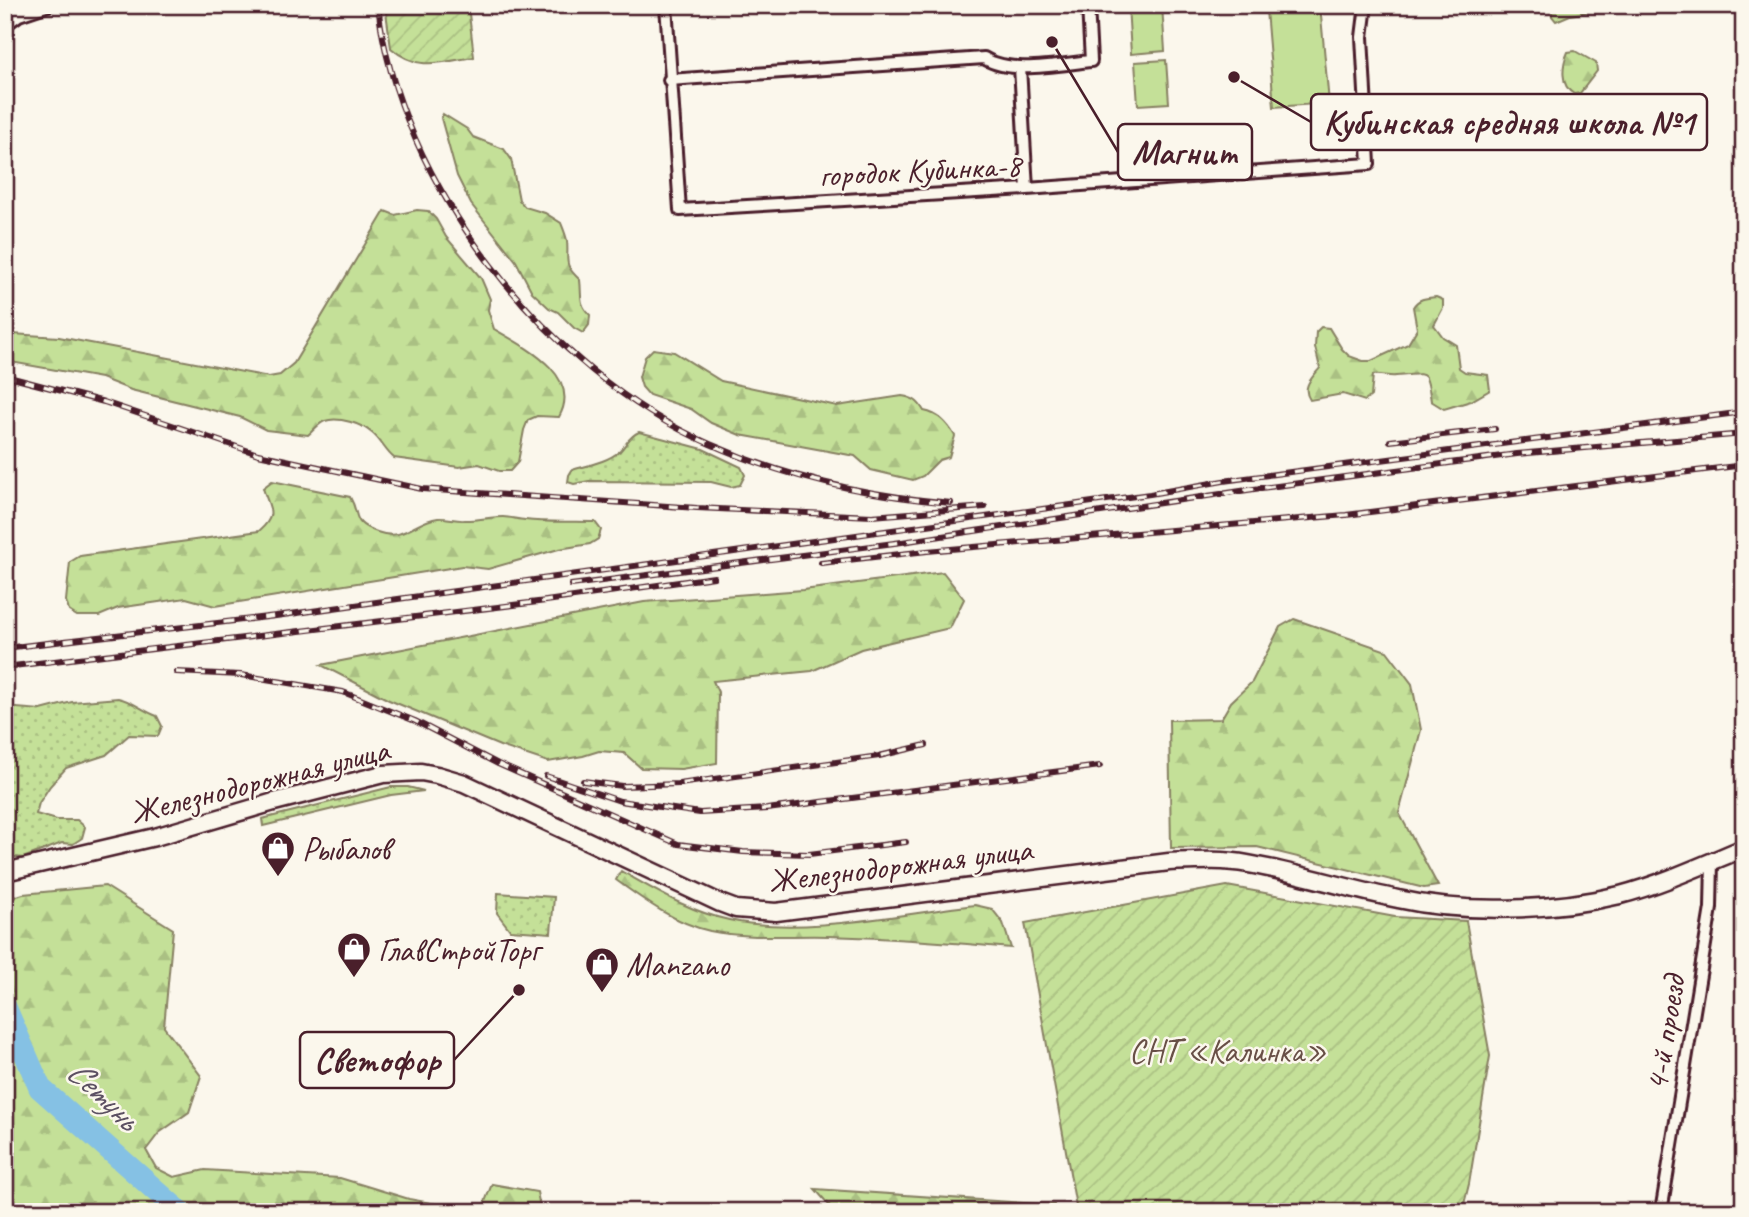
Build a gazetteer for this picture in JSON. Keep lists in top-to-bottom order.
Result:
{
  "streets": {
    "street": ["городок Кубинка-8", "Железнодорожная улица", "4-й проезд"]
  },
  "crossings": [
    ["Железнодорожная улица", "4-й проезд"]
  ],
  "water": ["Сетунь"],
  "parks": ["СНТ «Калинка»"],
  "places": {
    "other": ["Магнит", "Кубинская средняя школа №1", "Светофор"],
    "shop": ["Рыбалов", "ГлавСтройТорг", "Manzano"]
  }
}
